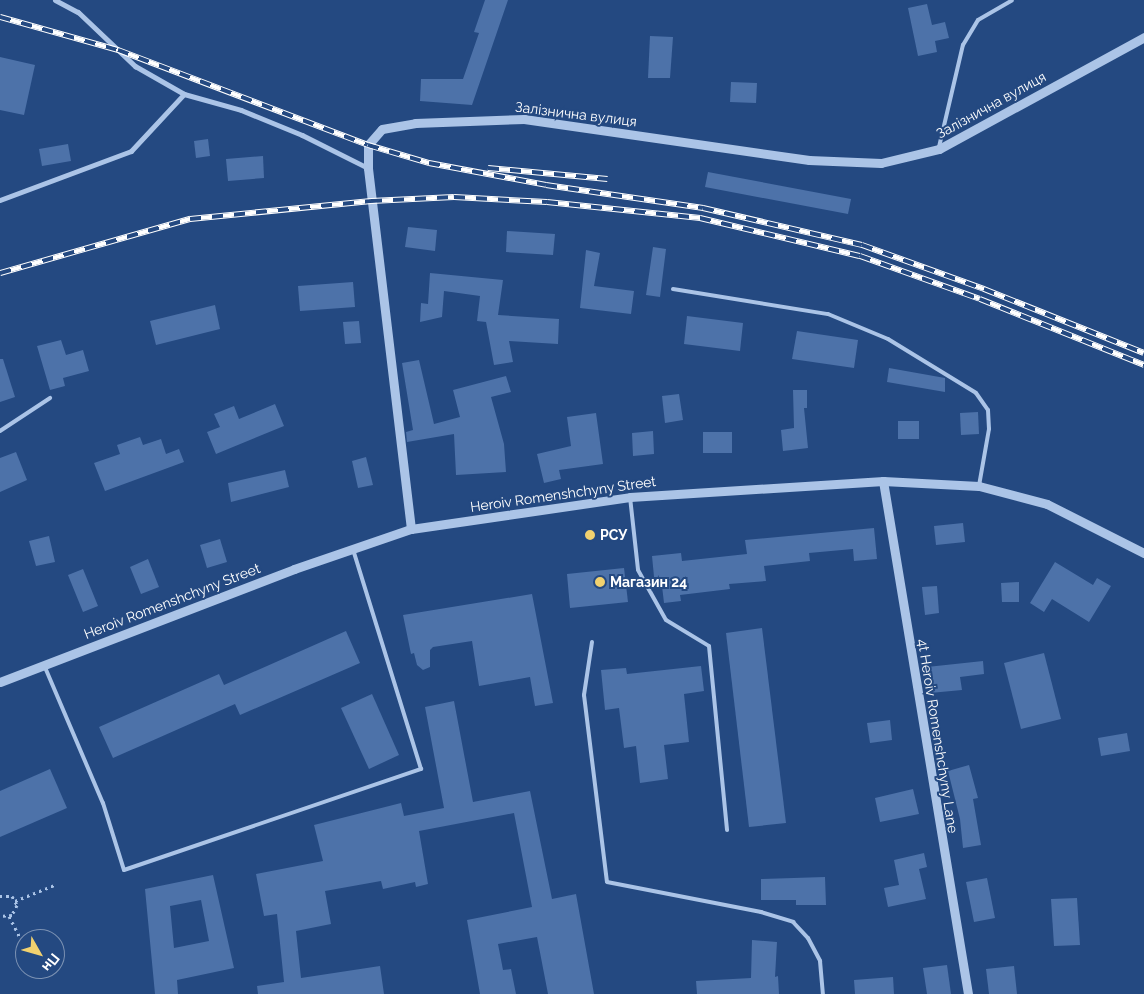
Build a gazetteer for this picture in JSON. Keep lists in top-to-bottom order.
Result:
{
  "streets": {
    "street": ["Залізнична вулиця", "Heroiv Romenshchyny Street", "4t Heroiv Romenshchyny Lane"]
  },
  "crossings": [
    ["Залізнична вулиця", "Heroiv Romenshchyny Street"],
    ["Heroiv Romenshchyny Street", "4t Heroiv Romenshchyny Lane"]
  ],
  "places": ["РСУ", "Магазин 24"],
  "north": "bottom right"
}
